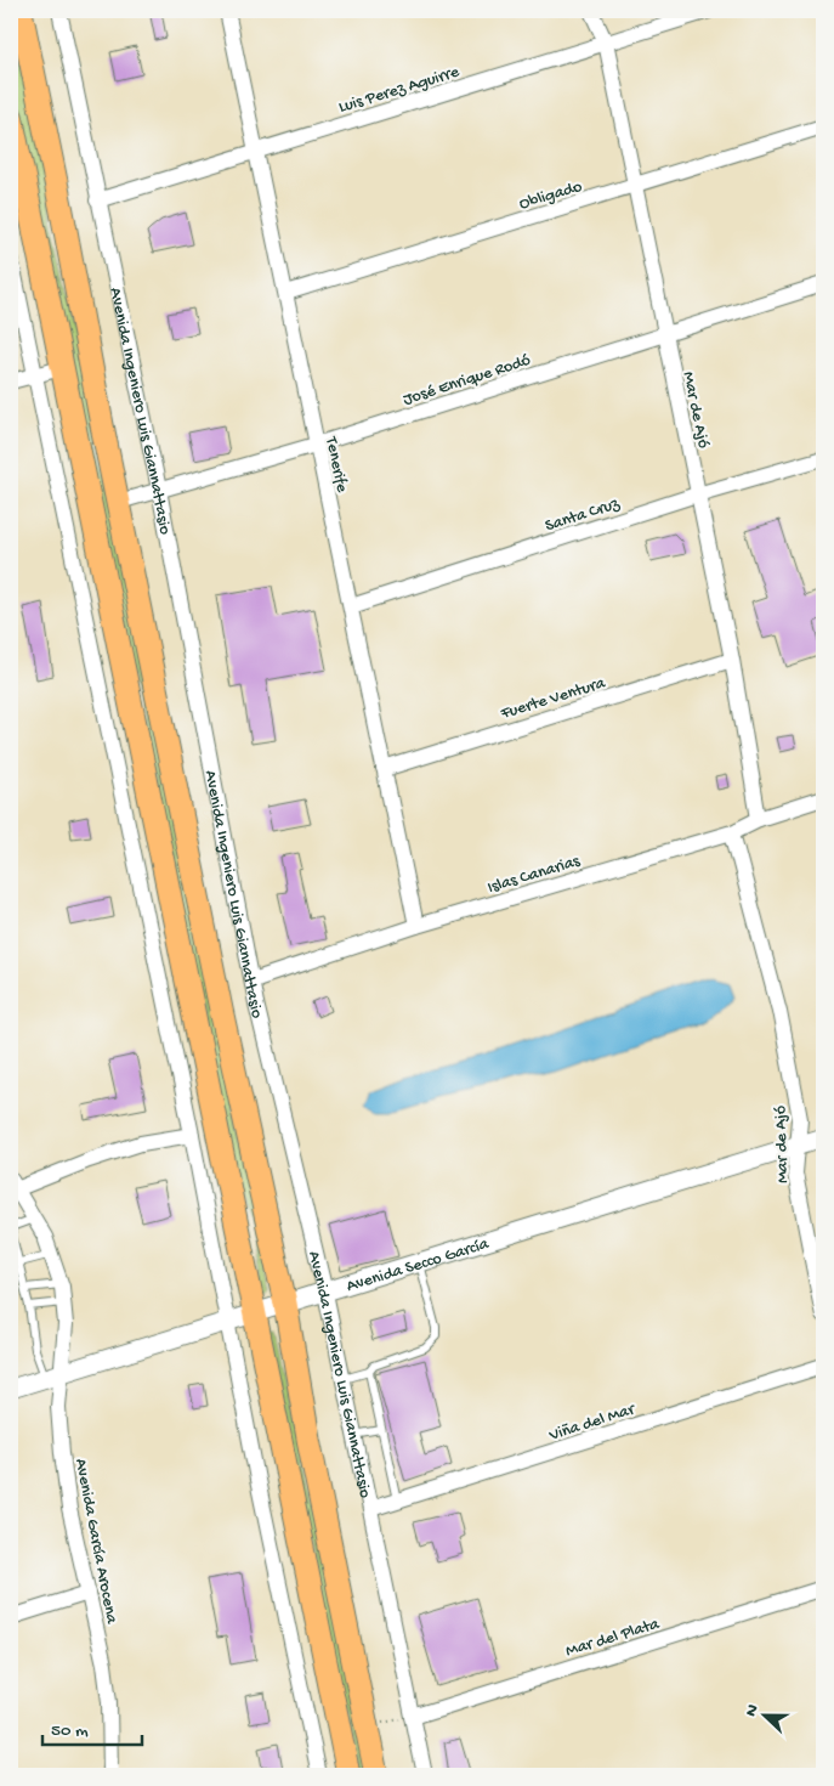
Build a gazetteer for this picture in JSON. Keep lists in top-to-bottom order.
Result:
{
  "streets": {
    "street": [
      "Luis Perez Aguirre",
      "Obligado",
      "José Enrique Rodó",
      "Mar de Ajó",
      "Avenida Ingeniero Luis Giannattasio",
      "Tenerife",
      "Santa Cruz",
      "Fuerte Ventura",
      "Islas Canarias",
      "Avenida Secco García",
      "Viña del Mar",
      "Avenida García Arocena",
      "Mar del Plata"
    ]
  },
  "crossings": [
    ["Luis Perez Aguirre", "Mar de Ajó"],
    ["Luis Perez Aguirre", "Avenida Ingeniero Luis Giannattasio"],
    ["Luis Perez Aguirre", "Tenerife"],
    ["Obligado", "Mar de Ajó"],
    ["Obligado", "Tenerife"],
    ["José Enrique Rodó", "Mar de Ajó"],
    ["José Enrique Rodó", "Avenida Ingeniero Luis Giannattasio"],
    ["José Enrique Rodó", "Tenerife"],
    ["Mar de Ajó", "Santa Cruz"],
    ["Mar de Ajó", "Fuerte Ventura"],
    ["Mar de Ajó", "Islas Canarias"],
    ["Mar de Ajó", "Avenida Secco García"],
    ["Avenida Ingeniero Luis Giannattasio", "Islas Canarias"],
    ["Avenida Ingeniero Luis Giannattasio", "Avenida Secco García"],
    ["Avenida Ingeniero Luis Giannattasio", "Viña del Mar"],
    ["Avenida Ingeniero Luis Giannattasio", "Mar del Plata"],
    ["Tenerife", "Santa Cruz"],
    ["Tenerife", "Fuerte Ventura"],
    ["Tenerife", "Islas Canarias"],
    ["Avenida Secco García", "Avenida García Arocena"]
  ],
  "scale_bar": "50 m",
  "north": "left"
}
